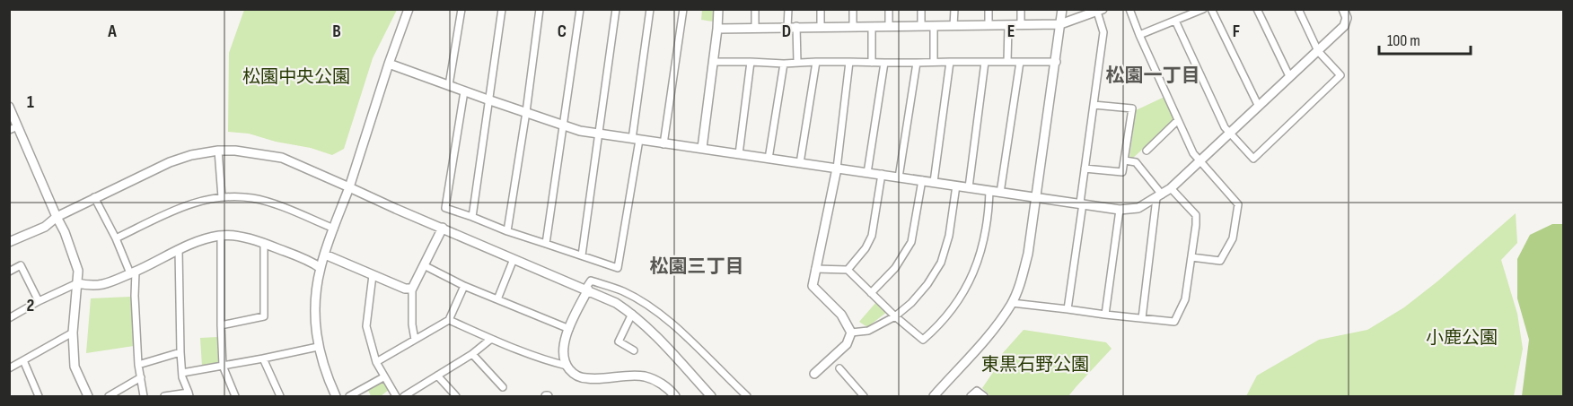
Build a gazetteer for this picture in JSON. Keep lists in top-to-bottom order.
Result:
{
  "districts": ["松園一丁目", "松園三丁目"],
  "parks": ["松園中央公園", "小鹿公園", "東黒石野公園"],
  "scale_bar": "100 m",
  "grid": {
    "columns": [
      "A",
      "B",
      "C",
      "D",
      "E",
      "F"
    ],
    "rows": ["1", "2"]
  }
}
